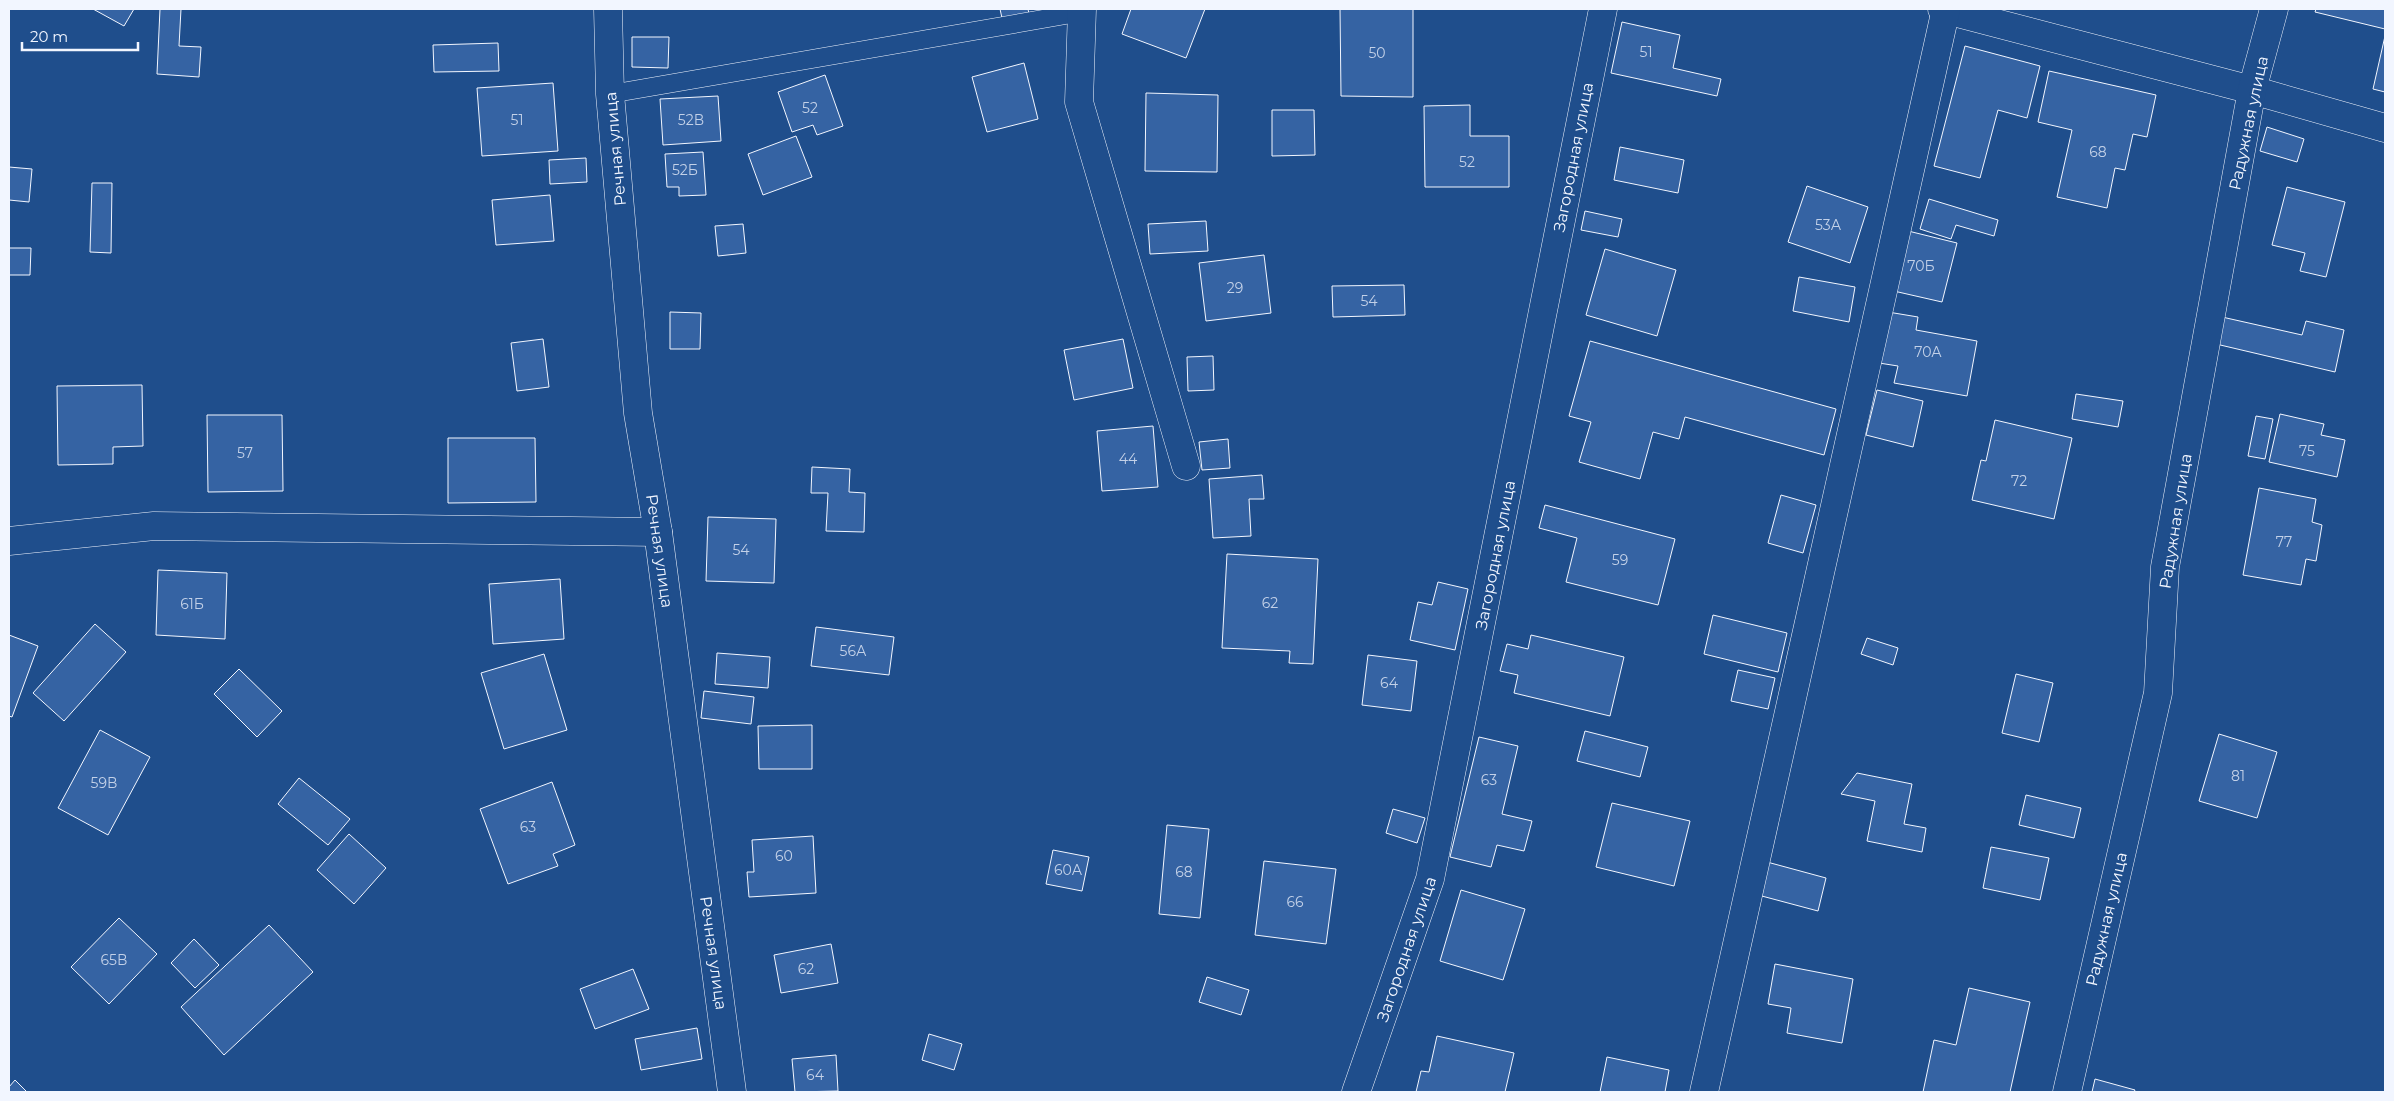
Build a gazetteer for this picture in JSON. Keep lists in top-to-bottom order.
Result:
{
  "streets": {
    "street": ["Радужная улица", "Речная улица", "Загородная улица"]
  },
  "house_numbers": [
    "51",
    "50",
    "52",
    "51",
    "52В",
    "68",
    "52",
    "52Б",
    "53А",
    "70Б",
    "29",
    "54",
    "70А",
    "75",
    "57",
    "44",
    "72",
    "77",
    "54",
    "59",
    "62",
    "61Б",
    "56А",
    "64",
    "81",
    "63",
    "59В",
    "63",
    "60",
    "60А",
    "68",
    "66",
    "65В",
    "62",
    "64"
  ],
  "scale_bar": "20 m"
}
